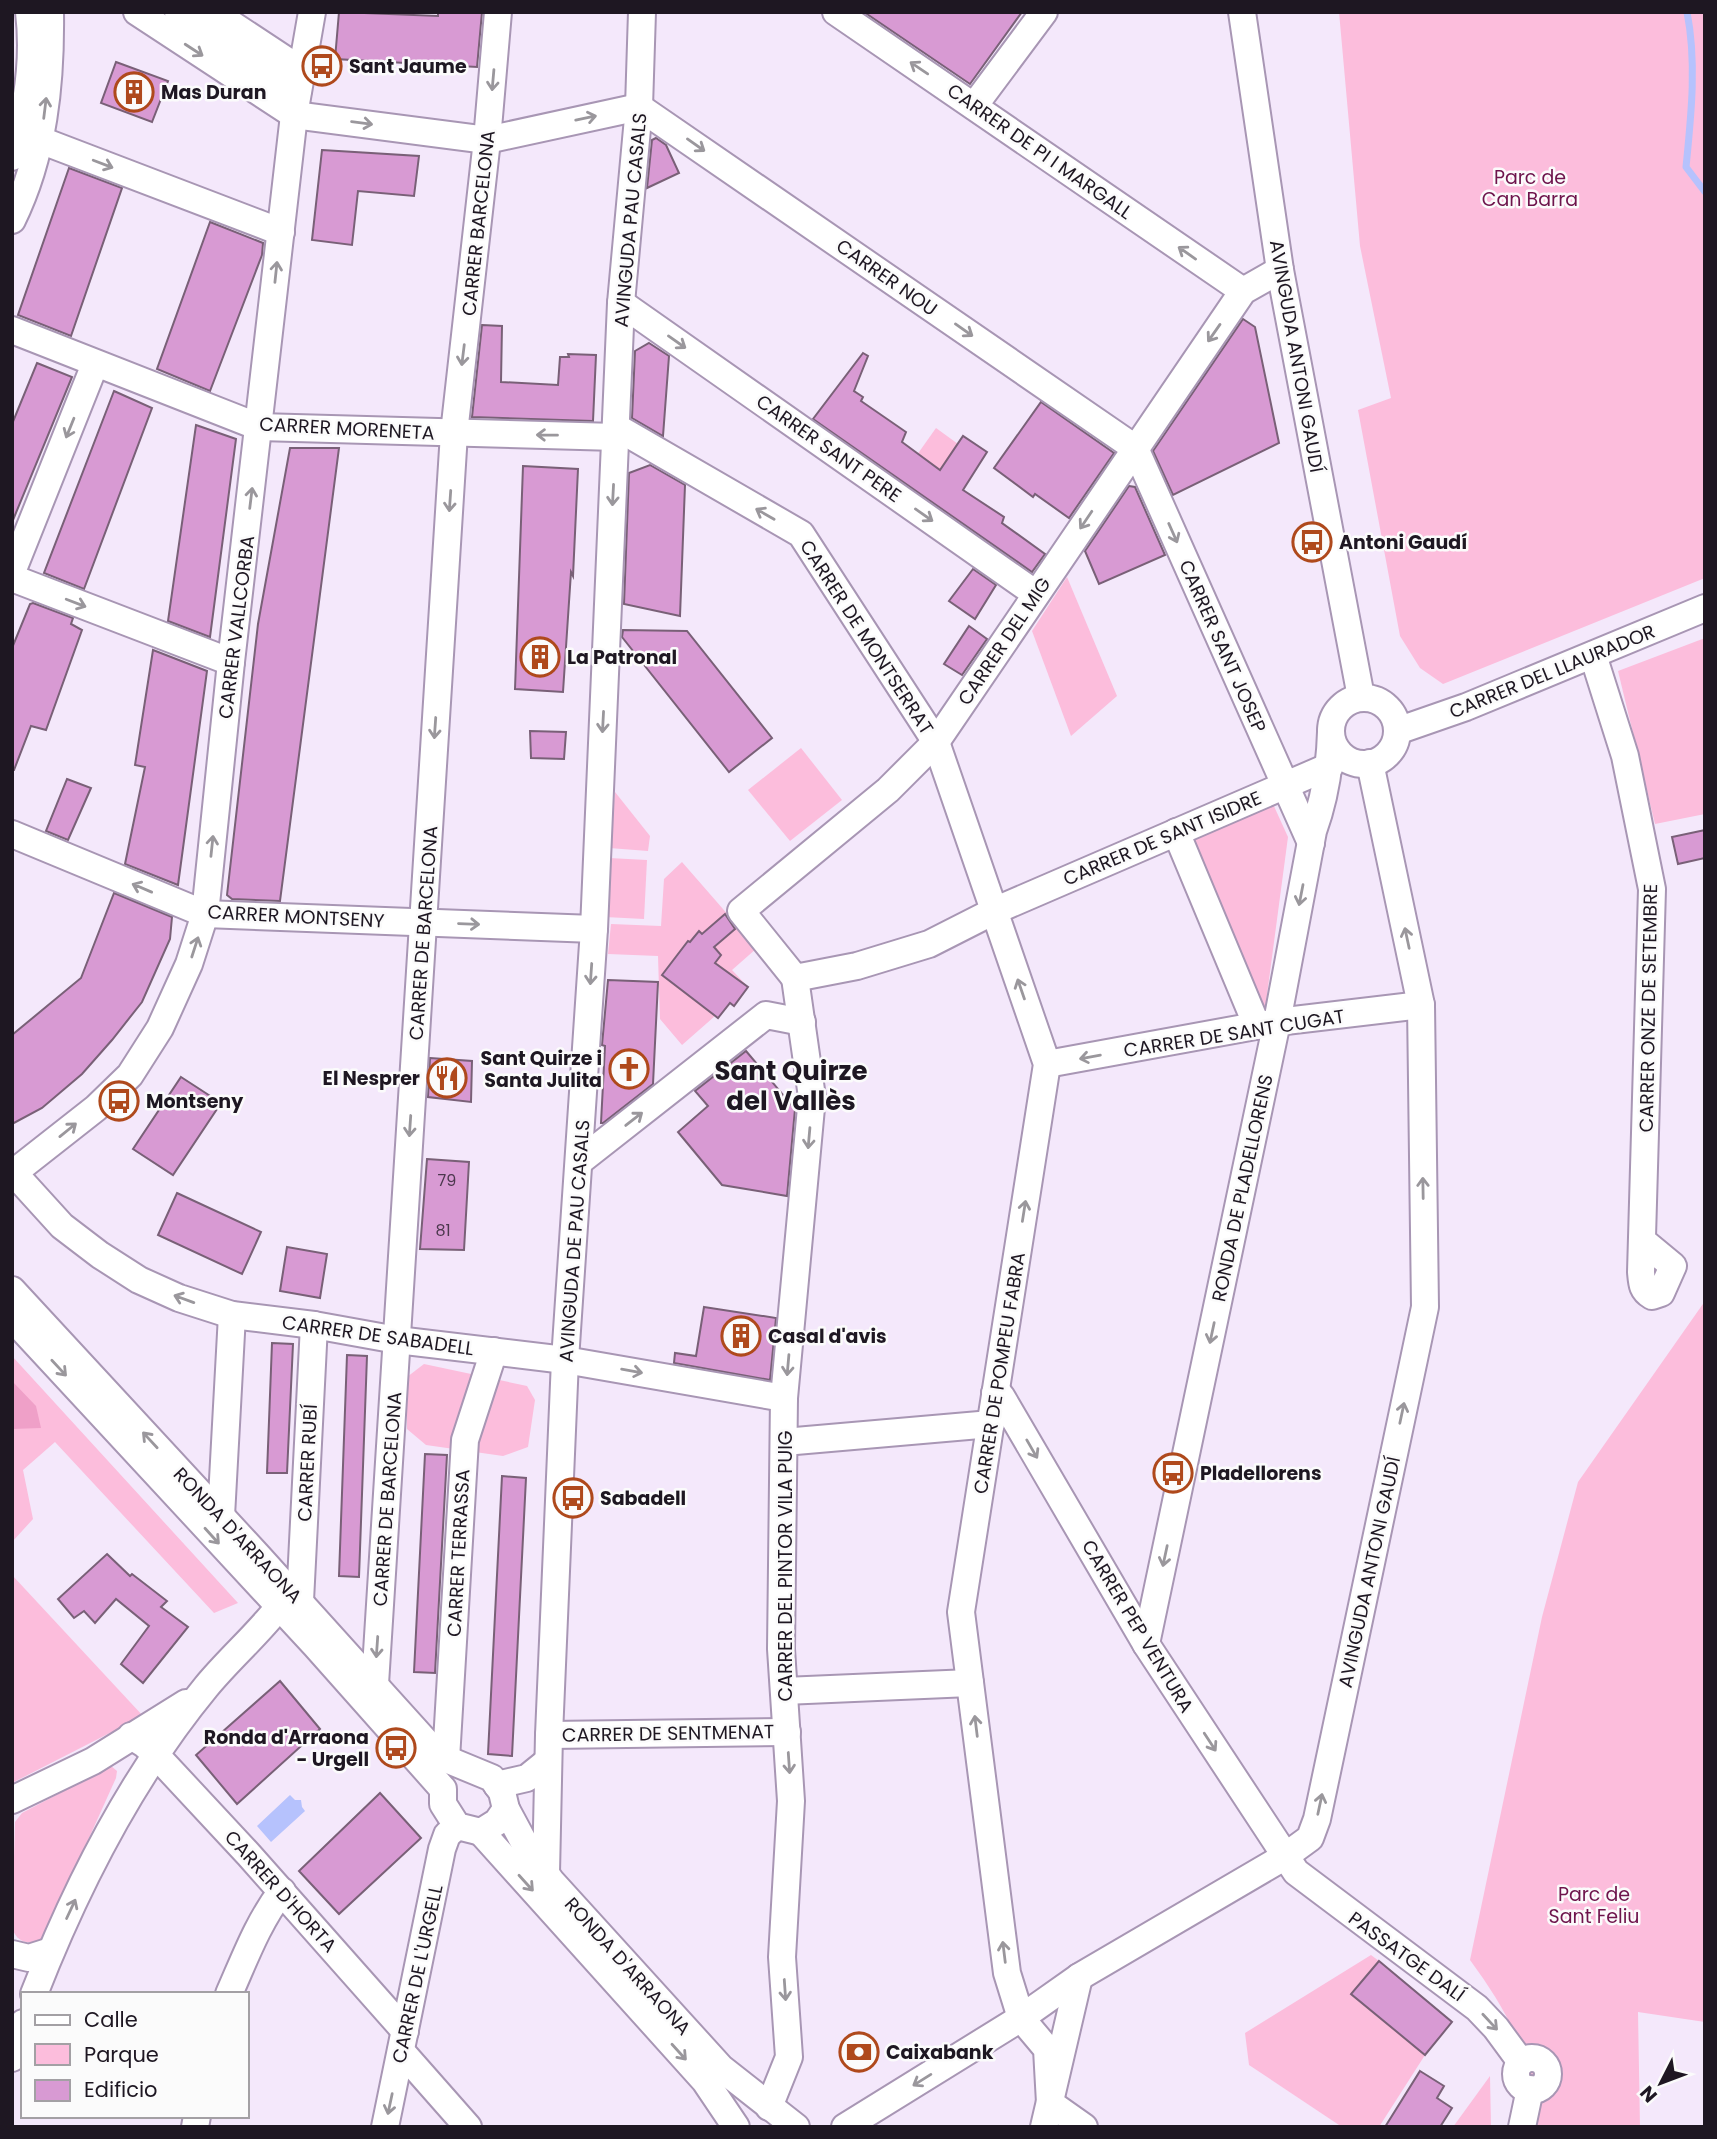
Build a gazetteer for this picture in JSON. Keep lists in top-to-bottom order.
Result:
{
  "streets": {
    "street": [
      "CARRER DE PI I MARGALL",
      "AVINGUDA PAU CASALS",
      "CARRER BARCELONA",
      "CARRER NOU",
      "AVINGUDA ANTONI GAUDÍ",
      "CARRER MORENETA",
      "CARRER SANT PERE",
      "CARRER VALLCORBA",
      "CARRER DE MONTSERRAT",
      "CARRER DEL MIG",
      "CARRER SANT JOSEP",
      "CARRER DEL LLAURADOR",
      "CARRER DE SANT ISIDRE",
      "CARRER MONTSENY",
      "CARRER DE BARCELONA",
      "CARRER ONZE DE SETEMBRE",
      "CARRER DE SANT CUGAT",
      "RONDA DE PLADELLORENS",
      "AVINGUDA DE PAU CASALS",
      "CARRER DE SABADELL",
      "CARRER DE POMPEU FABRA",
      "CARRER RUBÍ",
      "RONDA D'ARRAONA",
      "CARRER TERRASSA",
      "CARRER DEL PINTOR VILA PUIG",
      "CARRER PEP VENTURA",
      "CARRER DE SENTMENAT",
      "CARRER D'HORTA",
      "PASSATGE DALÍ",
      "CARRER DE L'URGELL"
    ]
  },
  "crossings": [
    ["CARRER DE PI I MARGALL", "CARRER DEL MIG"],
    ["AVINGUDA PAU CASALS", "CARRER NOU"],
    ["AVINGUDA PAU CASALS", "CARRER MORENETA"],
    ["AVINGUDA PAU CASALS", "CARRER SANT PERE"],
    ["AVINGUDA PAU CASALS", "CARRER DE MONTSERRAT"],
    ["AVINGUDA PAU CASALS", "AVINGUDA DE PAU CASALS"],
    ["CARRER BARCELONA", "CARRER MORENETA"],
    ["CARRER BARCELONA", "CARRER DE BARCELONA"],
    ["CARRER NOU", "CARRER DEL MIG"],
    ["CARRER NOU", "CARRER SANT JOSEP"],
    ["AVINGUDA ANTONI GAUDÍ", "CARRER DEL MIG"],
    ["AVINGUDA ANTONI GAUDÍ", "CARRER DEL LLAURADOR"],
    ["AVINGUDA ANTONI GAUDÍ", "CARRER DE SANT CUGAT"],
    ["AVINGUDA ANTONI GAUDÍ", "RONDA DE PLADELLORENS"],
    ["AVINGUDA ANTONI GAUDÍ", "CARRER DE POMPEU FABRA"],
    ["AVINGUDA ANTONI GAUDÍ", "CARRER PEP VENTURA"],
    ["AVINGUDA ANTONI GAUDÍ", "PASSATGE DALÍ"],
    ["CARRER MORENETA", "CARRER VALLCORBA"],
    ["CARRER MORENETA", "CARRER DE MONTSERRAT"],
    ["CARRER MORENETA", "CARRER DE BARCELONA"],
    ["CARRER MORENETA", "AVINGUDA DE PAU CASALS"],
    ["CARRER SANT PERE", "CARRER DEL MIG"],
    ["CARRER VALLCORBA", "CARRER MONTSENY"],
    ["CARRER VALLCORBA", "CARRER DE SABADELL"],
    ["CARRER DE MONTSERRAT", "CARRER DEL MIG"],
    ["CARRER DE MONTSERRAT", "AVINGUDA DE PAU CASALS"],
    ["CARRER DE MONTSERRAT", "CARRER DE POMPEU FABRA"],
    ["CARRER DEL MIG", "CARRER SANT JOSEP"],
    ["CARRER DEL MIG", "CARRER DE SANT ISIDRE"],
    ["CARRER DEL MIG", "CARRER DE POMPEU FABRA"],
    ["CARRER DEL MIG", "CARRER DEL PINTOR VILA PUIG"],
    ["CARRER SANT JOSEP", "CARRER DE SANT ISIDRE"],
    ["CARRER SANT JOSEP", "RONDA DE PLADELLORENS"],
    ["CARRER DEL LLAURADOR", "CARRER ONZE DE SETEMBRE"],
    ["CARRER DEL LLAURADOR", "RONDA DE PLADELLORENS"],
    ["CARRER DE SANT ISIDRE", "RONDA DE PLADELLORENS"],
    ["CARRER DE SANT ISIDRE", "CARRER DE POMPEU FABRA"],
    ["CARRER DE SANT ISIDRE", "CARRER DEL PINTOR VILA PUIG"],
    ["CARRER MONTSENY", "CARRER DE BARCELONA"],
    ["CARRER MONTSENY", "AVINGUDA DE PAU CASALS"],
    ["CARRER DE BARCELONA", "CARRER DE SABADELL"],
    ["CARRER DE BARCELONA", "RONDA D'ARRAONA"],
    ["CARRER DE SANT CUGAT", "RONDA DE PLADELLORENS"],
    ["CARRER DE SANT CUGAT", "CARRER DE POMPEU FABRA"],
    ["RONDA DE PLADELLORENS", "CARRER PEP VENTURA"],
    ["AVINGUDA DE PAU CASALS", "CARRER DE SABADELL"],
    ["AVINGUDA DE PAU CASALS", "CARRER DE SENTMENAT"],
    ["CARRER DE SABADELL", "CARRER RUBÍ"],
    ["CARRER DE SABADELL", "CARRER TERRASSA"],
    ["CARRER DE SABADELL", "CARRER DEL PINTOR VILA PUIG"],
    ["CARRER DE POMPEU FABRA", "CARRER PEP VENTURA"],
    ["CARRER RUBÍ", "RONDA D'ARRAONA"],
    ["RONDA D'ARRAONA", "CARRER TERRASSA"],
    ["RONDA D'ARRAONA", "CARRER DEL PINTOR VILA PUIG"],
    ["RONDA D'ARRAONA", "CARRER DE L'URGELL"],
    ["CARRER DEL PINTOR VILA PUIG", "CARRER DE SENTMENAT"],
    ["CARRER PEP VENTURA", "PASSATGE DALÍ"],
    ["CARRER D'HORTA", "CARRER DE L'URGELL"]
  ],
  "one_way": [
    "CARRER DE PI I MARGALL",
    "CARRER BARCELONA",
    "CARRER NOU",
    "CARRER SANT PERE",
    "CARRER VALLCORBA",
    "CARRER DE MONTSERRAT",
    "CARRER DEL MIG",
    "CARRER SANT JOSEP",
    "CARRER DE BARCELONA",
    "CARRER DE SANT CUGAT",
    "RONDA DE PLADELLORENS",
    "AVINGUDA DE PAU CASALS",
    "CARRER DE POMPEU FABRA",
    "CARRER DEL PINTOR VILA PUIG",
    "CARRER PEP VENTURA",
    "PASSATGE DALÍ"
  ],
  "districts": ["Sant Quirze del Vallès"],
  "parks": ["Parc de Can Barra", "Parc de Sant Feliu"],
  "places": {
    "bus stop": [
      "Sant Jaume",
      "Antoni Gaudí",
      "Montseny",
      "Pladellorens",
      "Sabadell",
      "Ronda d'Arraona - Urgell"
    ],
    "building": ["Mas Duran", "La Patronal", "Casal d'avis"],
    "church": ["Sant Quirze i Santa Julita"],
    "restaurant": ["El Nesprer"],
    "bank": ["Caixabank"]
  },
  "house_numbers": ["79", "81"],
  "legend": ["Calle", "Parque", "Edificio"],
  "north": "bottom left"
}
